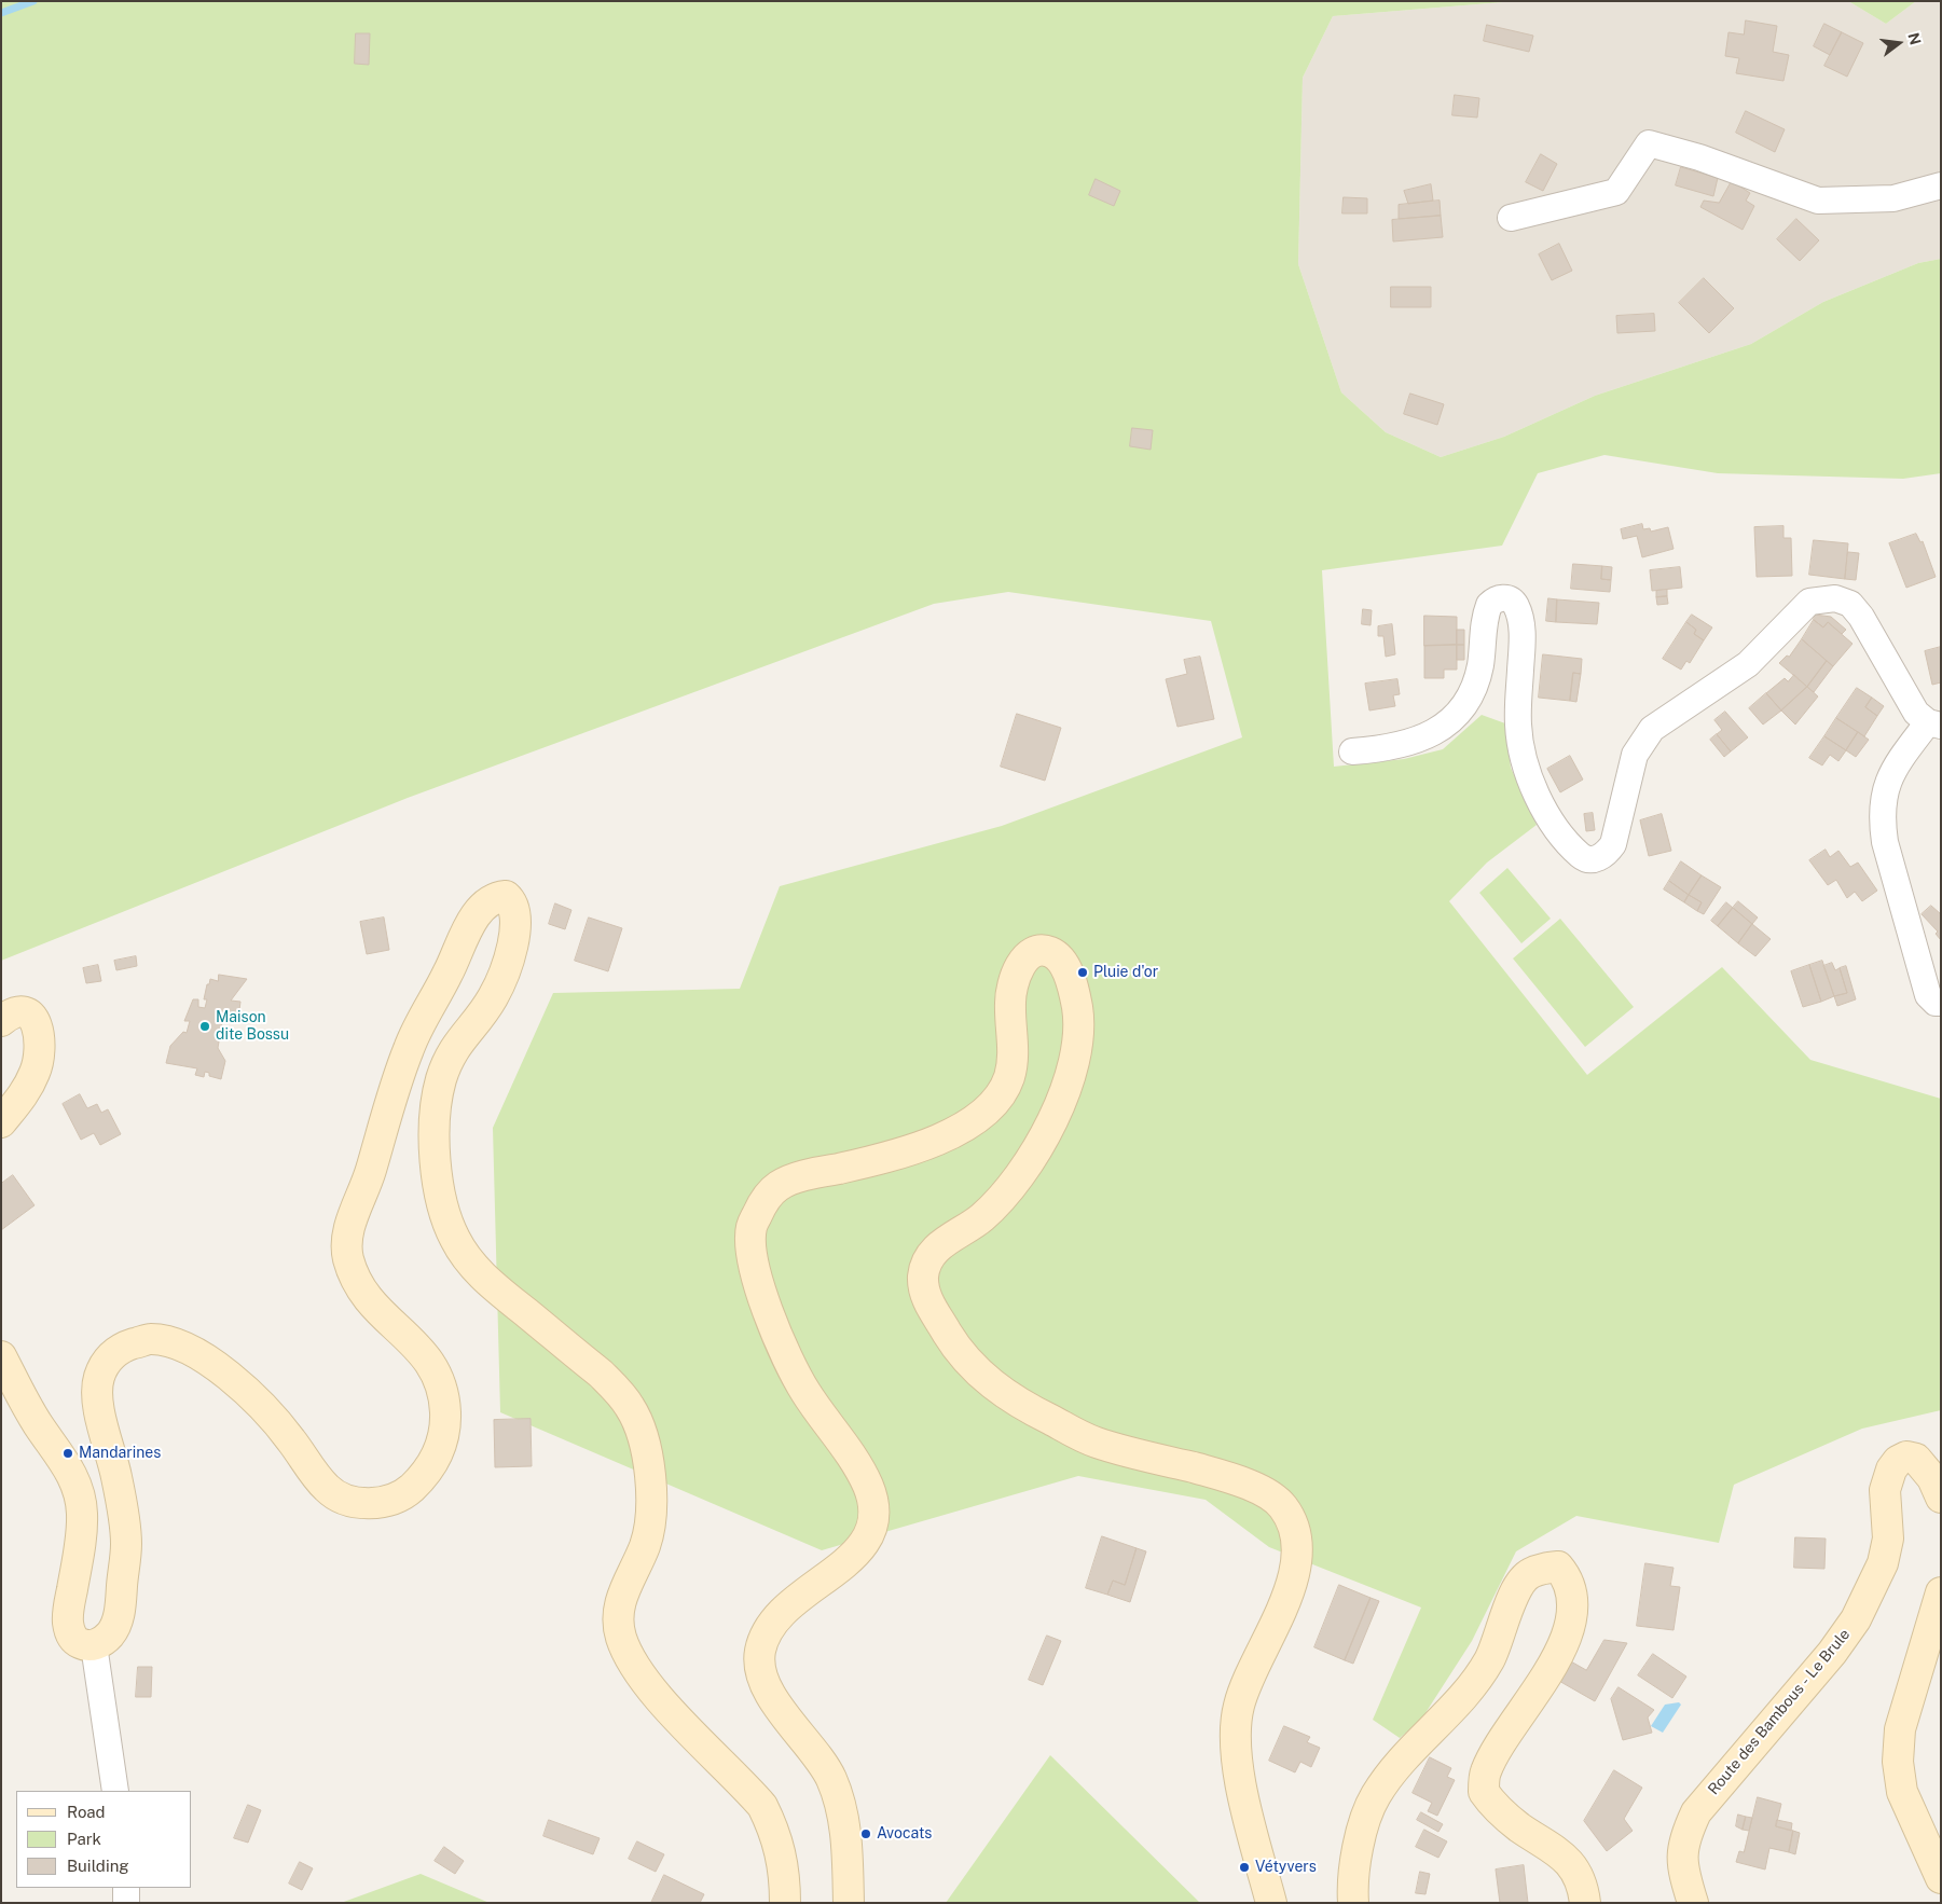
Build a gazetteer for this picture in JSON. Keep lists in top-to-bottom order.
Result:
{
  "streets": {
    "main road": ["Route des Bambous - Le Brule"]
  },
  "places": [
    "Pluie d'or",
    "Maison dite Bossu",
    "Mandarines",
    "Avocats",
    "Vétyvers"
  ],
  "legend": ["Road", "Park", "Building"],
  "north": "right"
}
